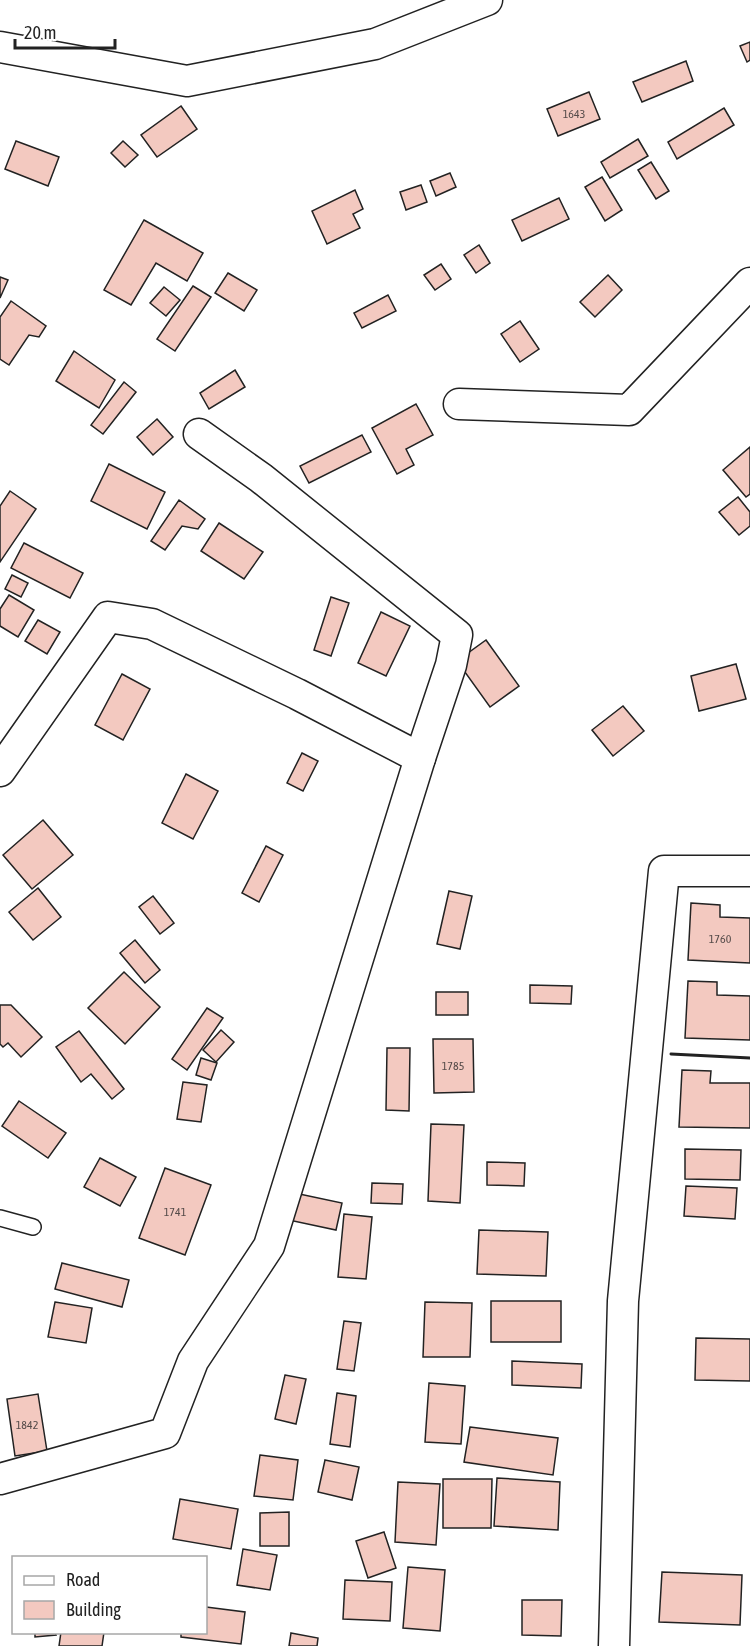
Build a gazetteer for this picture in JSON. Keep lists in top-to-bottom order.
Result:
{
  "house_numbers": [
    "1643",
    "1760",
    "1785",
    "1741",
    "1842"
  ],
  "legend": ["Road", "Building"],
  "scale_bar": "20 m"
}
